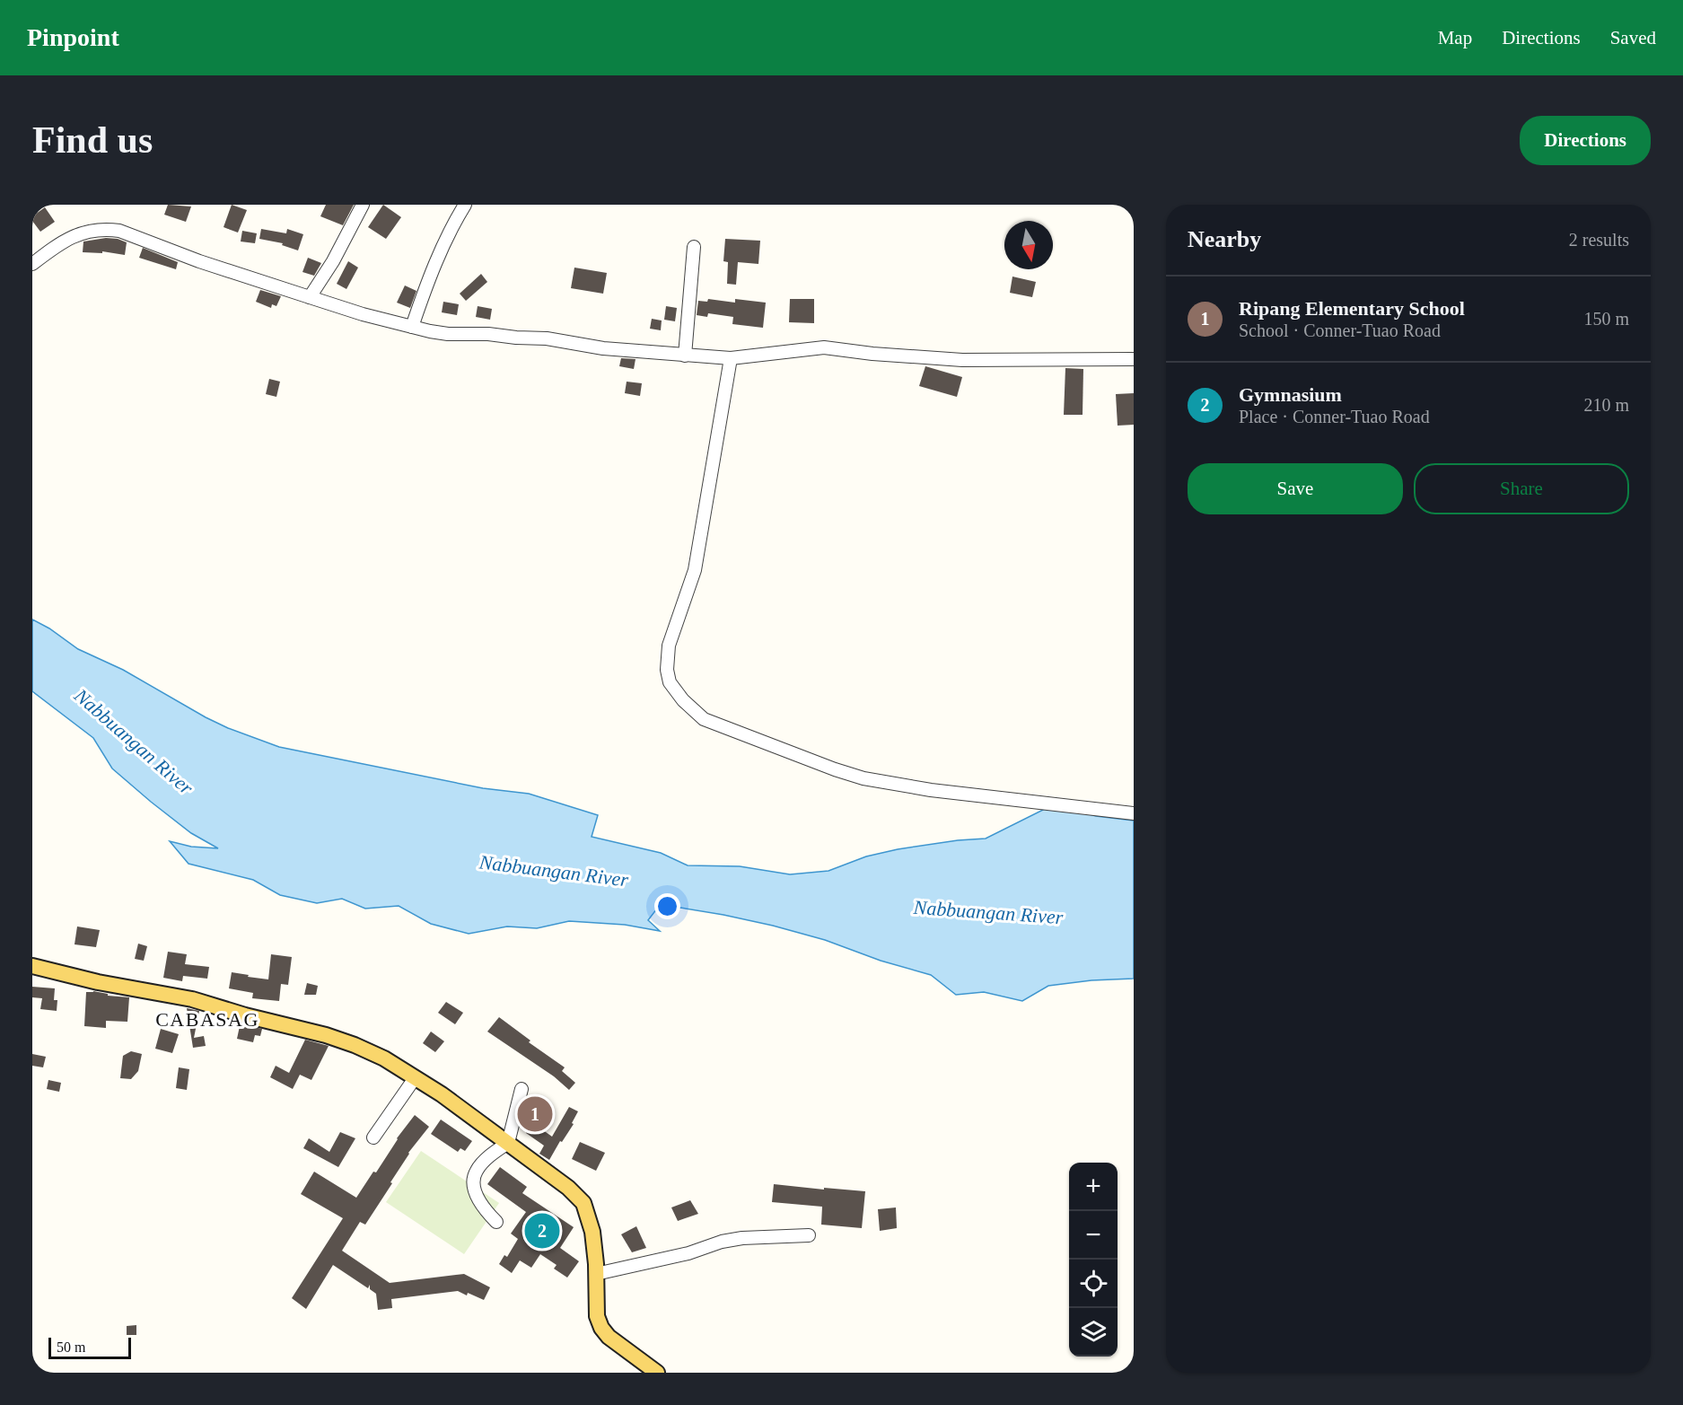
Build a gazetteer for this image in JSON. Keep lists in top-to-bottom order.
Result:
{
  "districts": ["CABASAG"],
  "water": ["Nabbuangan River"],
  "scale_bar": "50 m",
  "north": "bottom",
  "page": {
    "header": "Pinpoint",
    "nav": ["Map", "Directions", "Saved"],
    "buttons": [
      "Directions",
      ["Save", "Share"]
    ],
    "title": "Find us",
    "heading": ["Nearby", "2 results"],
    "list": [
      {
        "mark": "1",
        "name": "Ripang Elementary School",
        "note": "School · Conner-Tuao Road",
        "value": "150 m"
      },
      {
        "mark": "2",
        "name": "Gymnasium",
        "note": "Place · Conner-Tuao Road",
        "value": "210 m"
      }
    ],
    "pins": ["1", "2"],
    "map_buttons": ["+", "−"],
    "scale": "50 m"
  }
}
